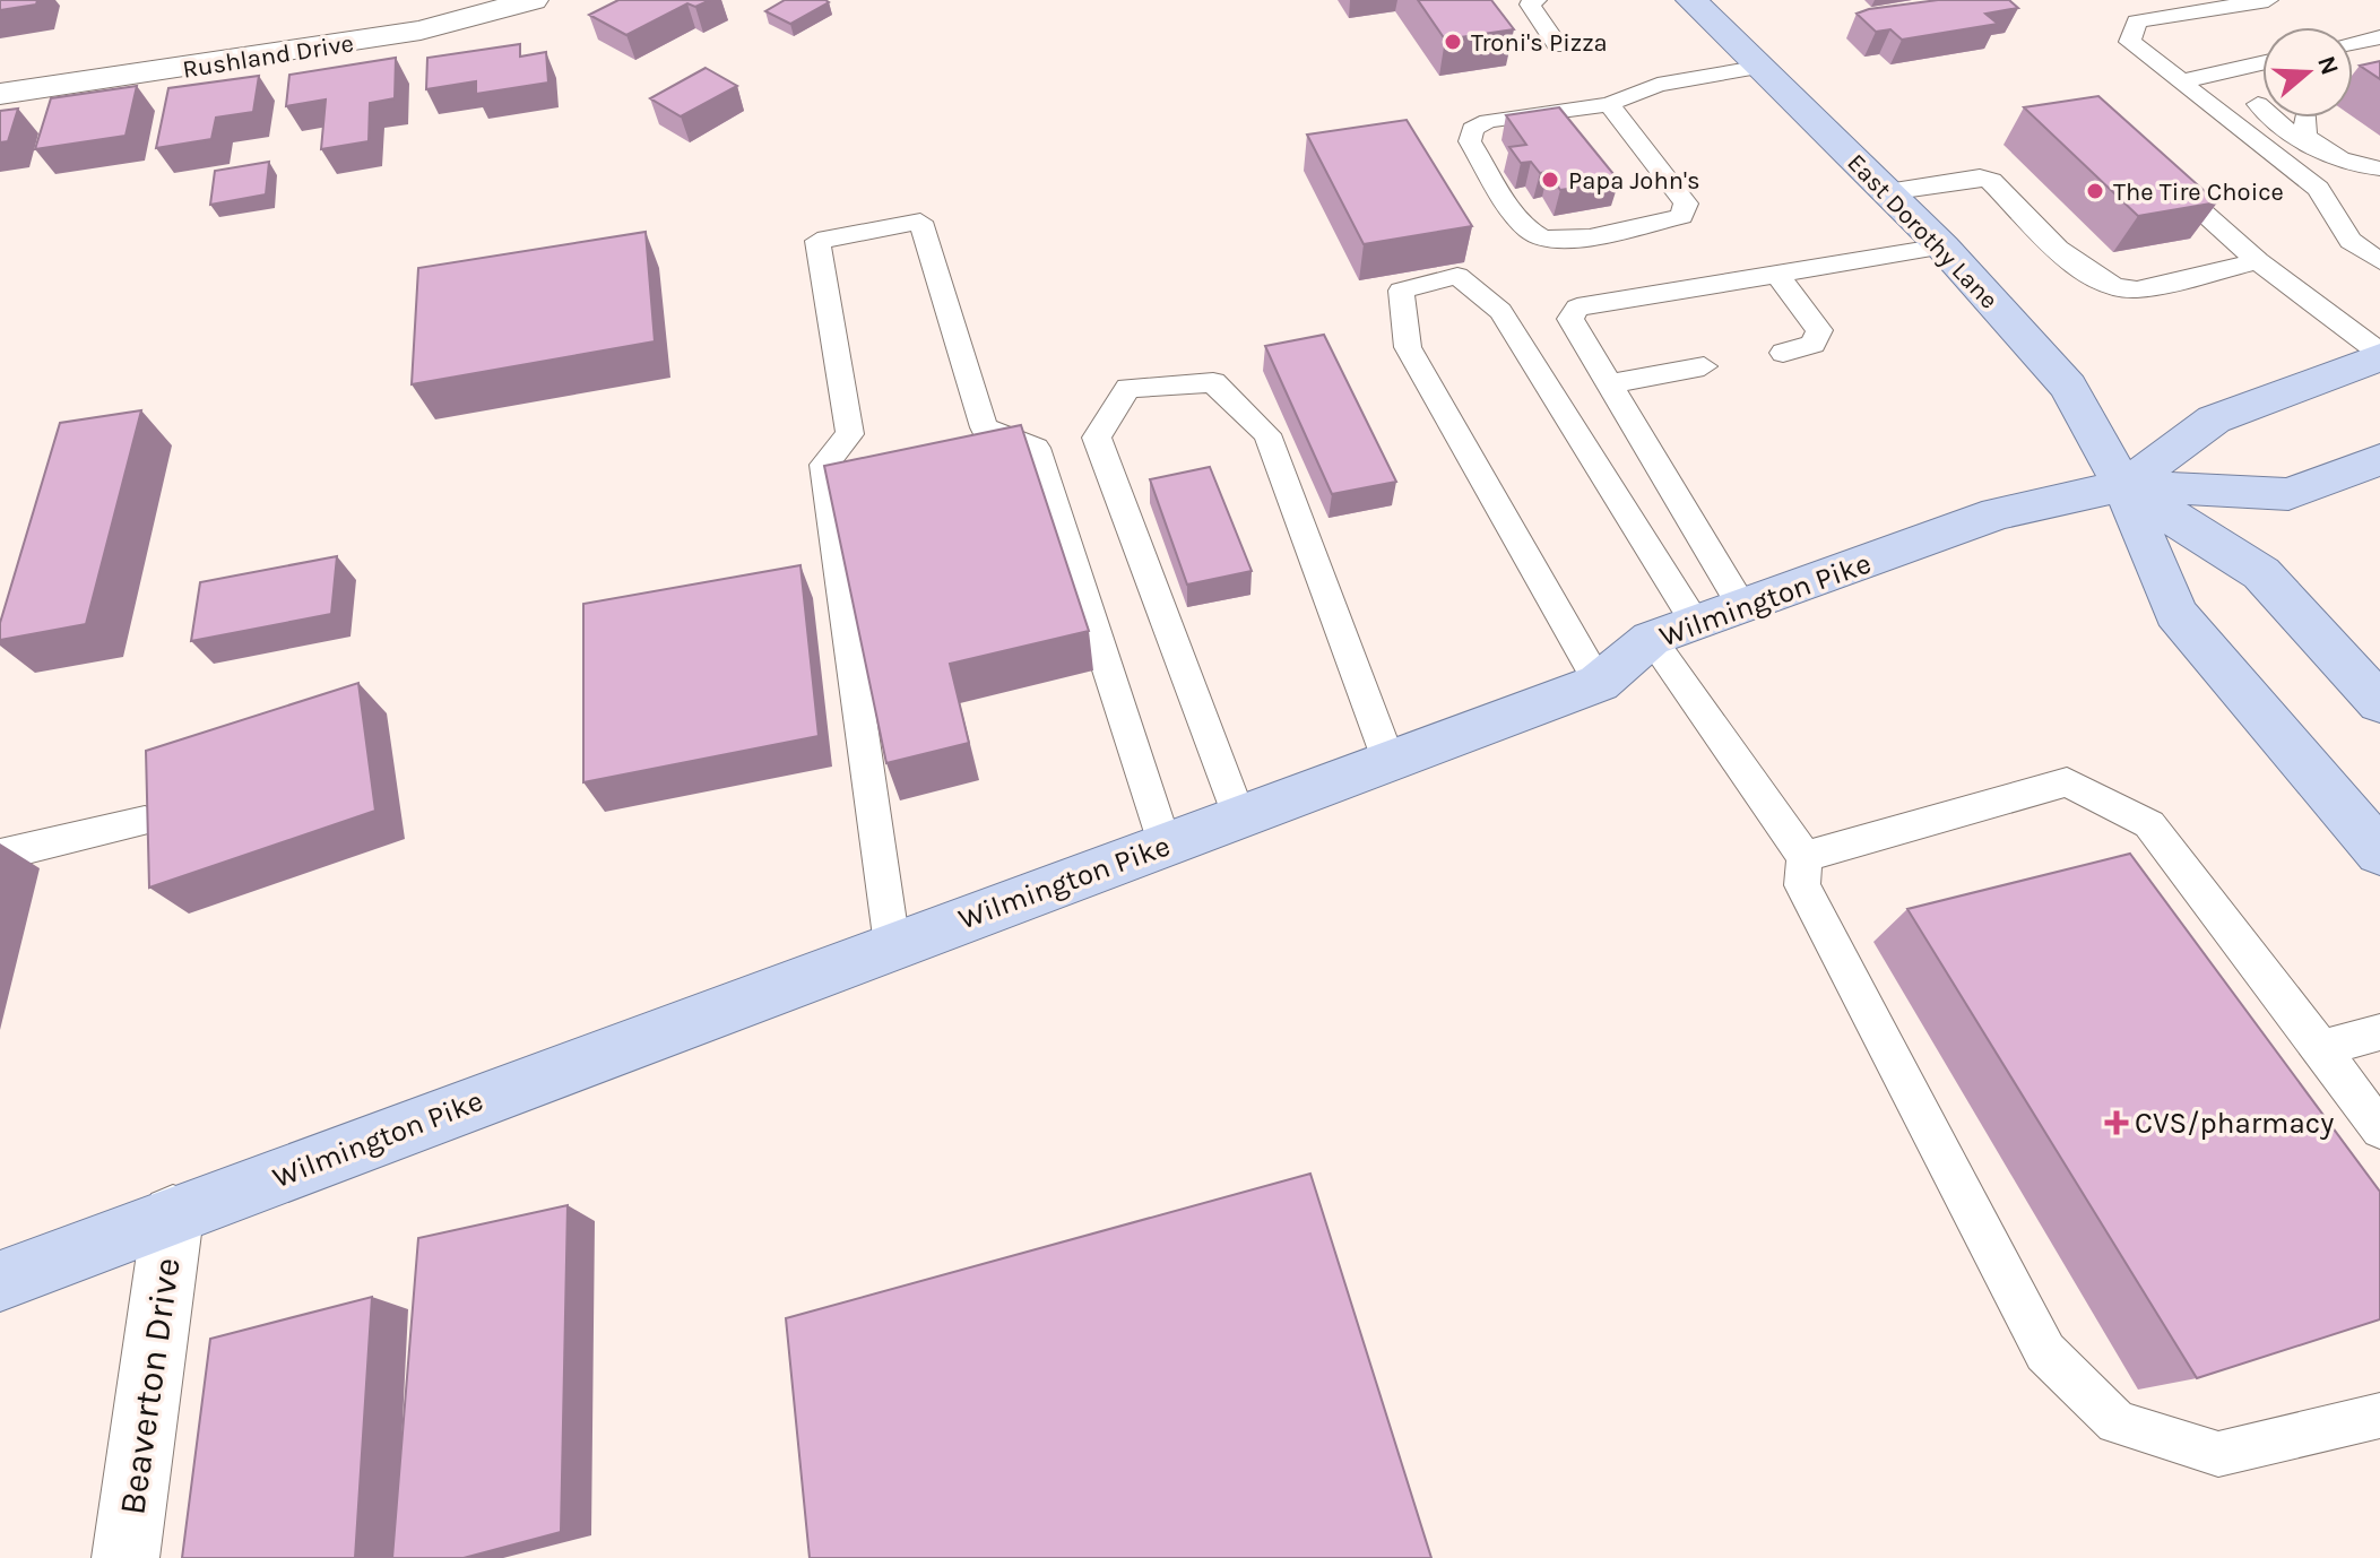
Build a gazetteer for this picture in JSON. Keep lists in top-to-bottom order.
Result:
{
  "streets": {
    "main road": ["East Dorothy Lane", "Wilmington Pike"],
    "street": ["Rushland Drive", "Beaverton Drive"]
  },
  "crossings": [
    ["East Dorothy Lane", "Wilmington Pike"],
    ["Wilmington Pike", "Beaverton Drive"]
  ],
  "places": {
    "other": ["Troni's Pizza", "Papa John's", "The Tire Choice"],
    "health": ["CVS/pharmacy"]
  },
  "north": "right"
}
